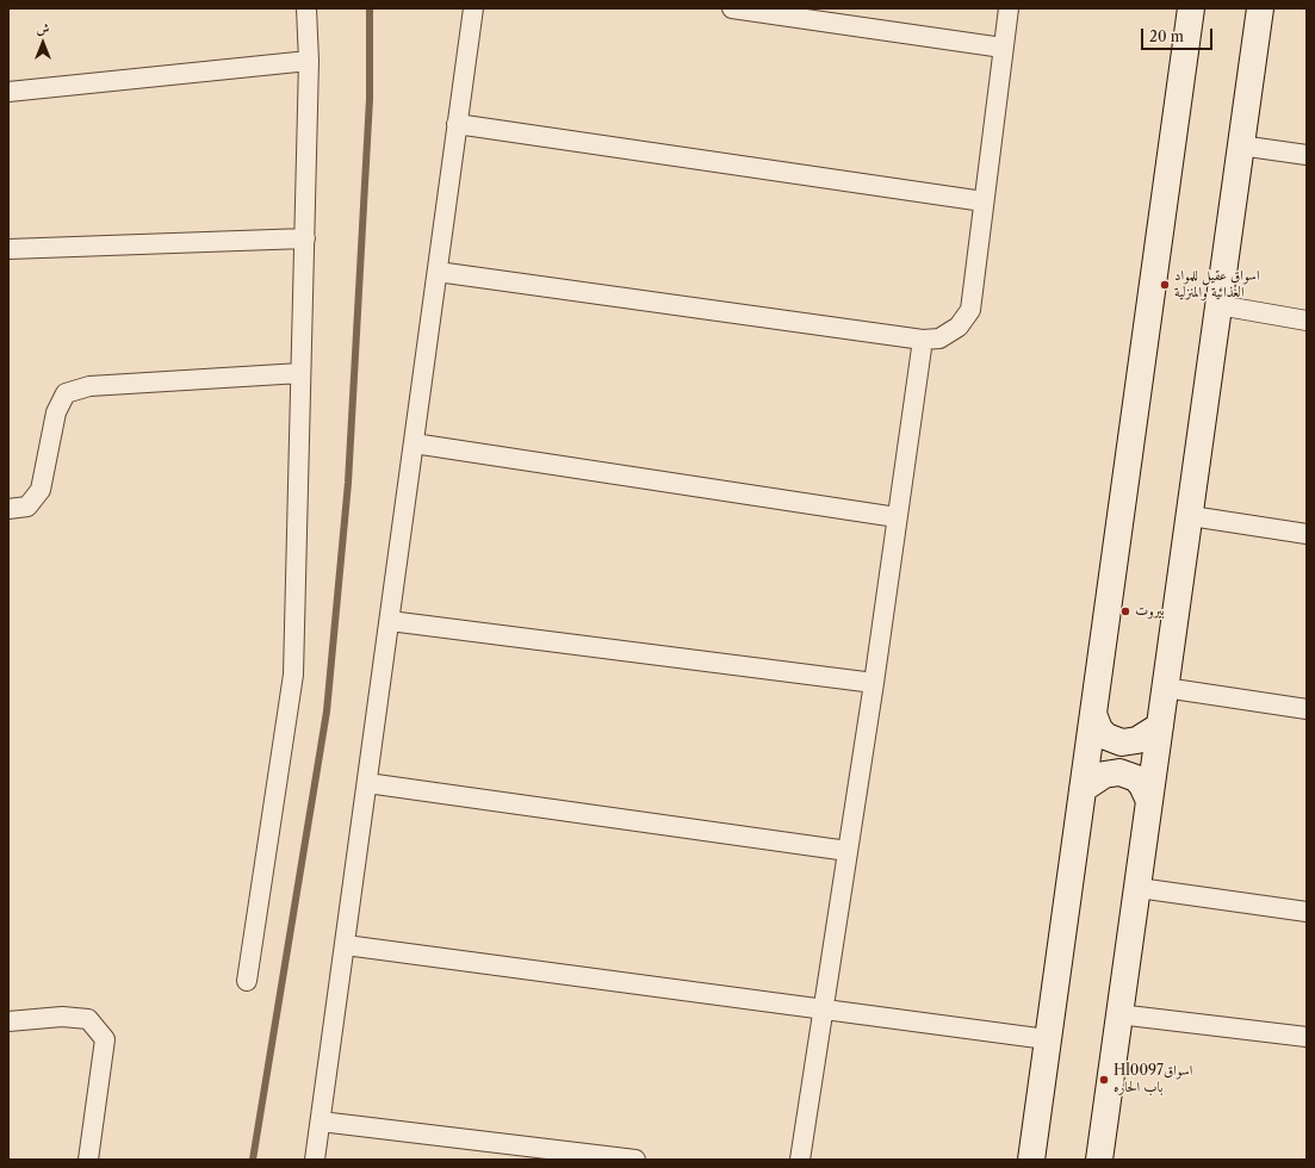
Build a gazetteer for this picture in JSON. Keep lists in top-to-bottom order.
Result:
{
  "places": ["اسواق عقيل للمواد الغذائية والمنزلية", "بيروت", "Hl0097اسواق باب الحاره"],
  "scale_bar": "20 m",
  "north": "top"
}
